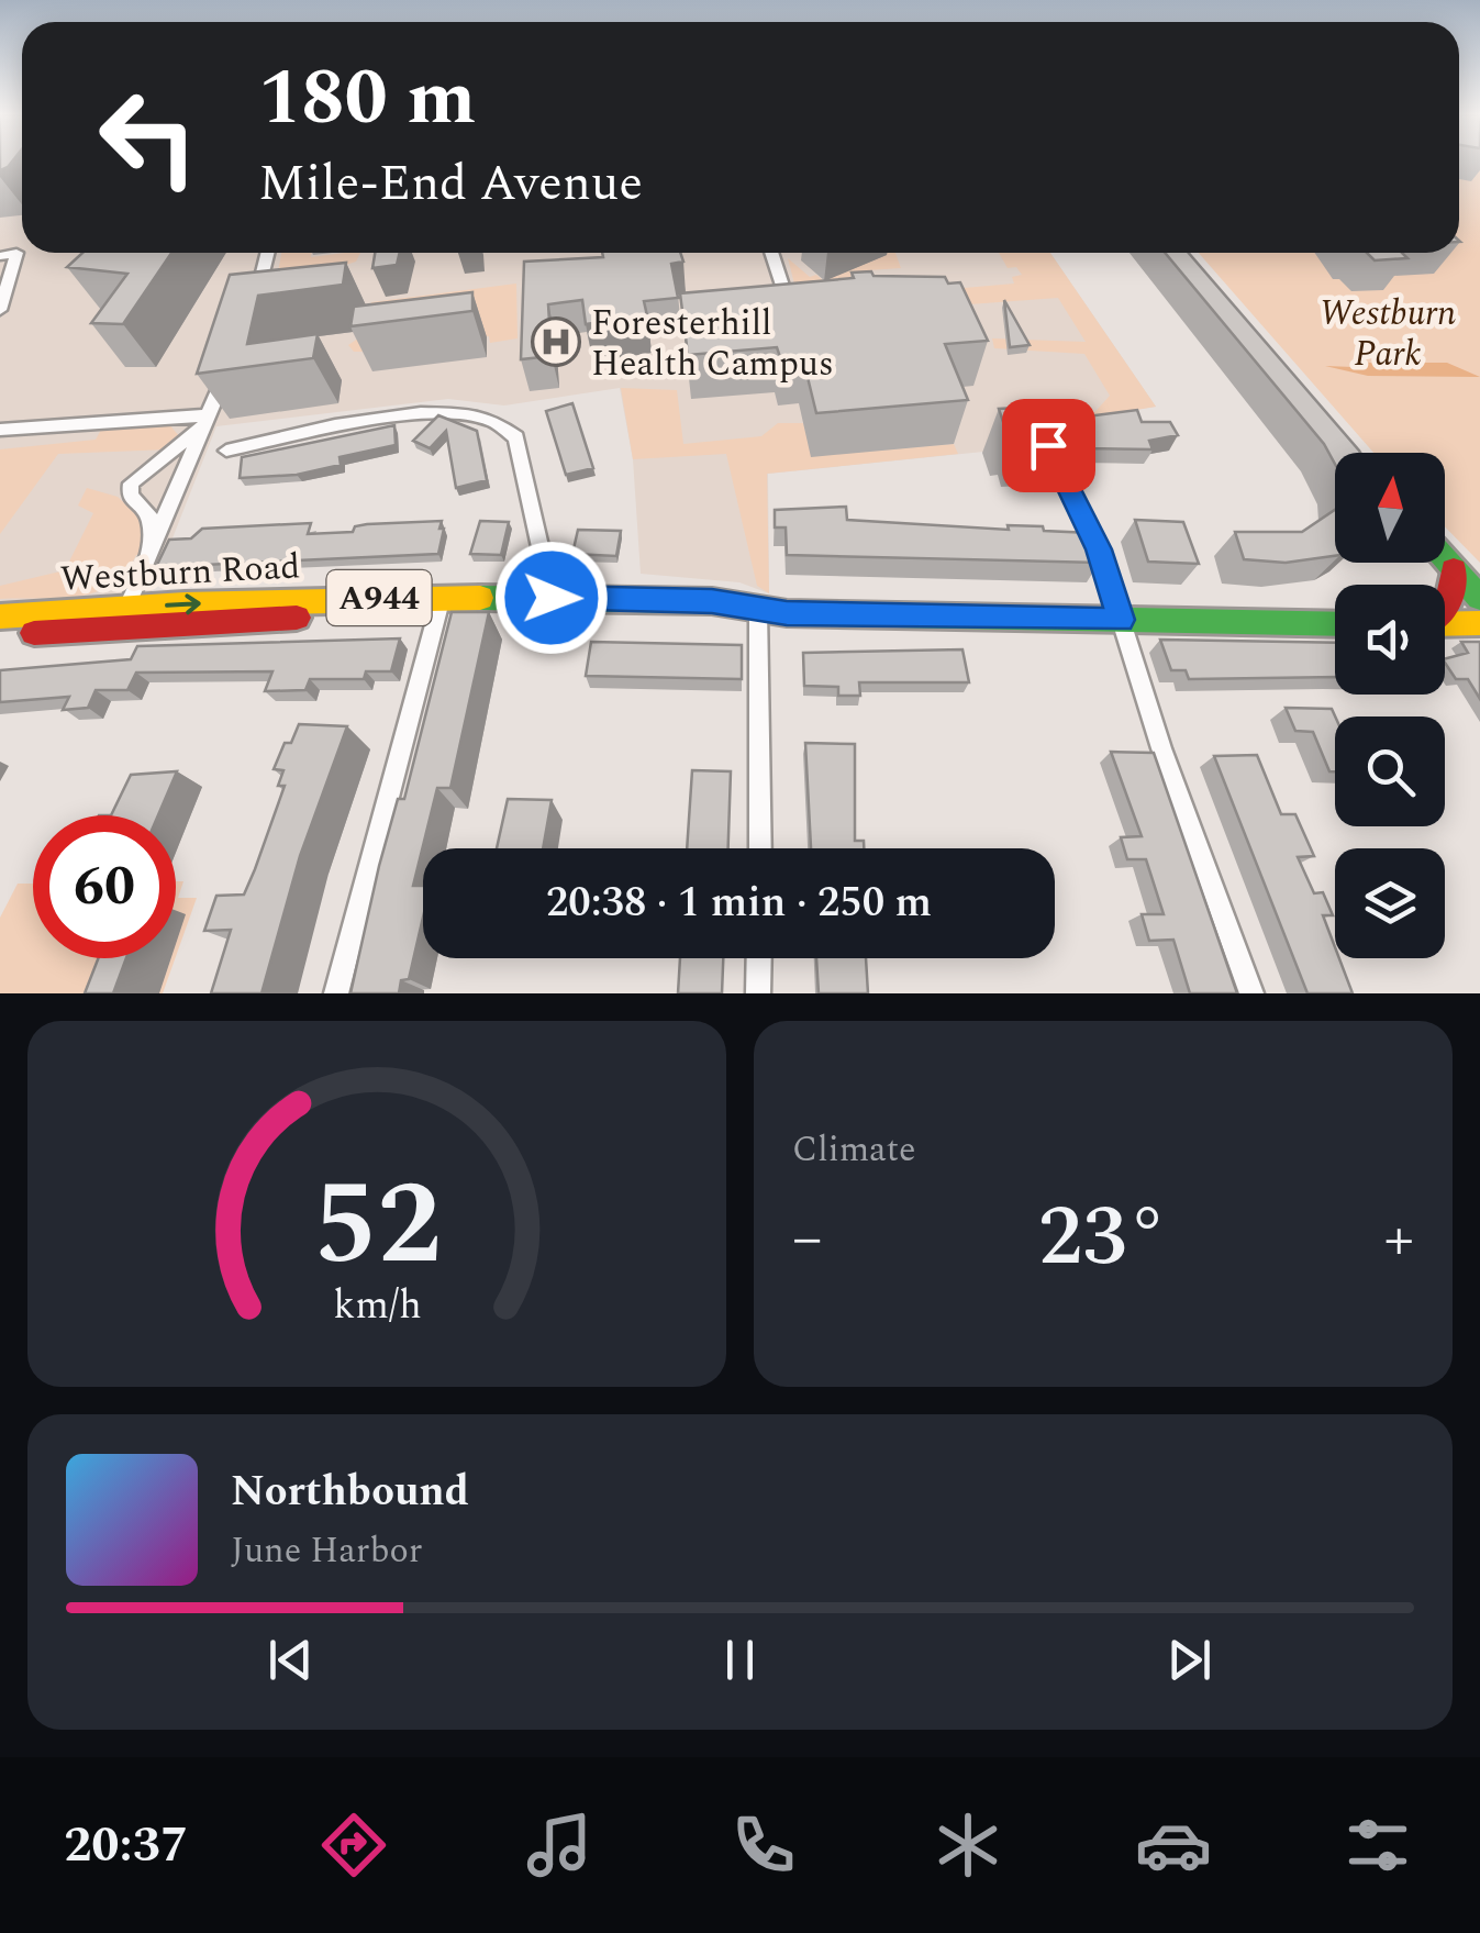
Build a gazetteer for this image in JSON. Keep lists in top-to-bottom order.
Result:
{
  "streets": {
    "main road": ["Westburn Road", "A944"]
  },
  "parks": ["Westburn Park"],
  "places": {
    "hospital": ["Foresterhill Health Campus"]
  },
  "north": "top",
  "page": {
    "turn": ["180 m", "Mile-End Avenue"],
    "limit": "60",
    "trip": "20:38 · 1 min · 250 m",
    "tile": "Climate",
    "heat": ["−", "23°", "+"],
    "song": ["Northbound", "June Harbor"],
    "tabs": "20:37",
    "gauge": ["52", "km/h"]
  }
}
